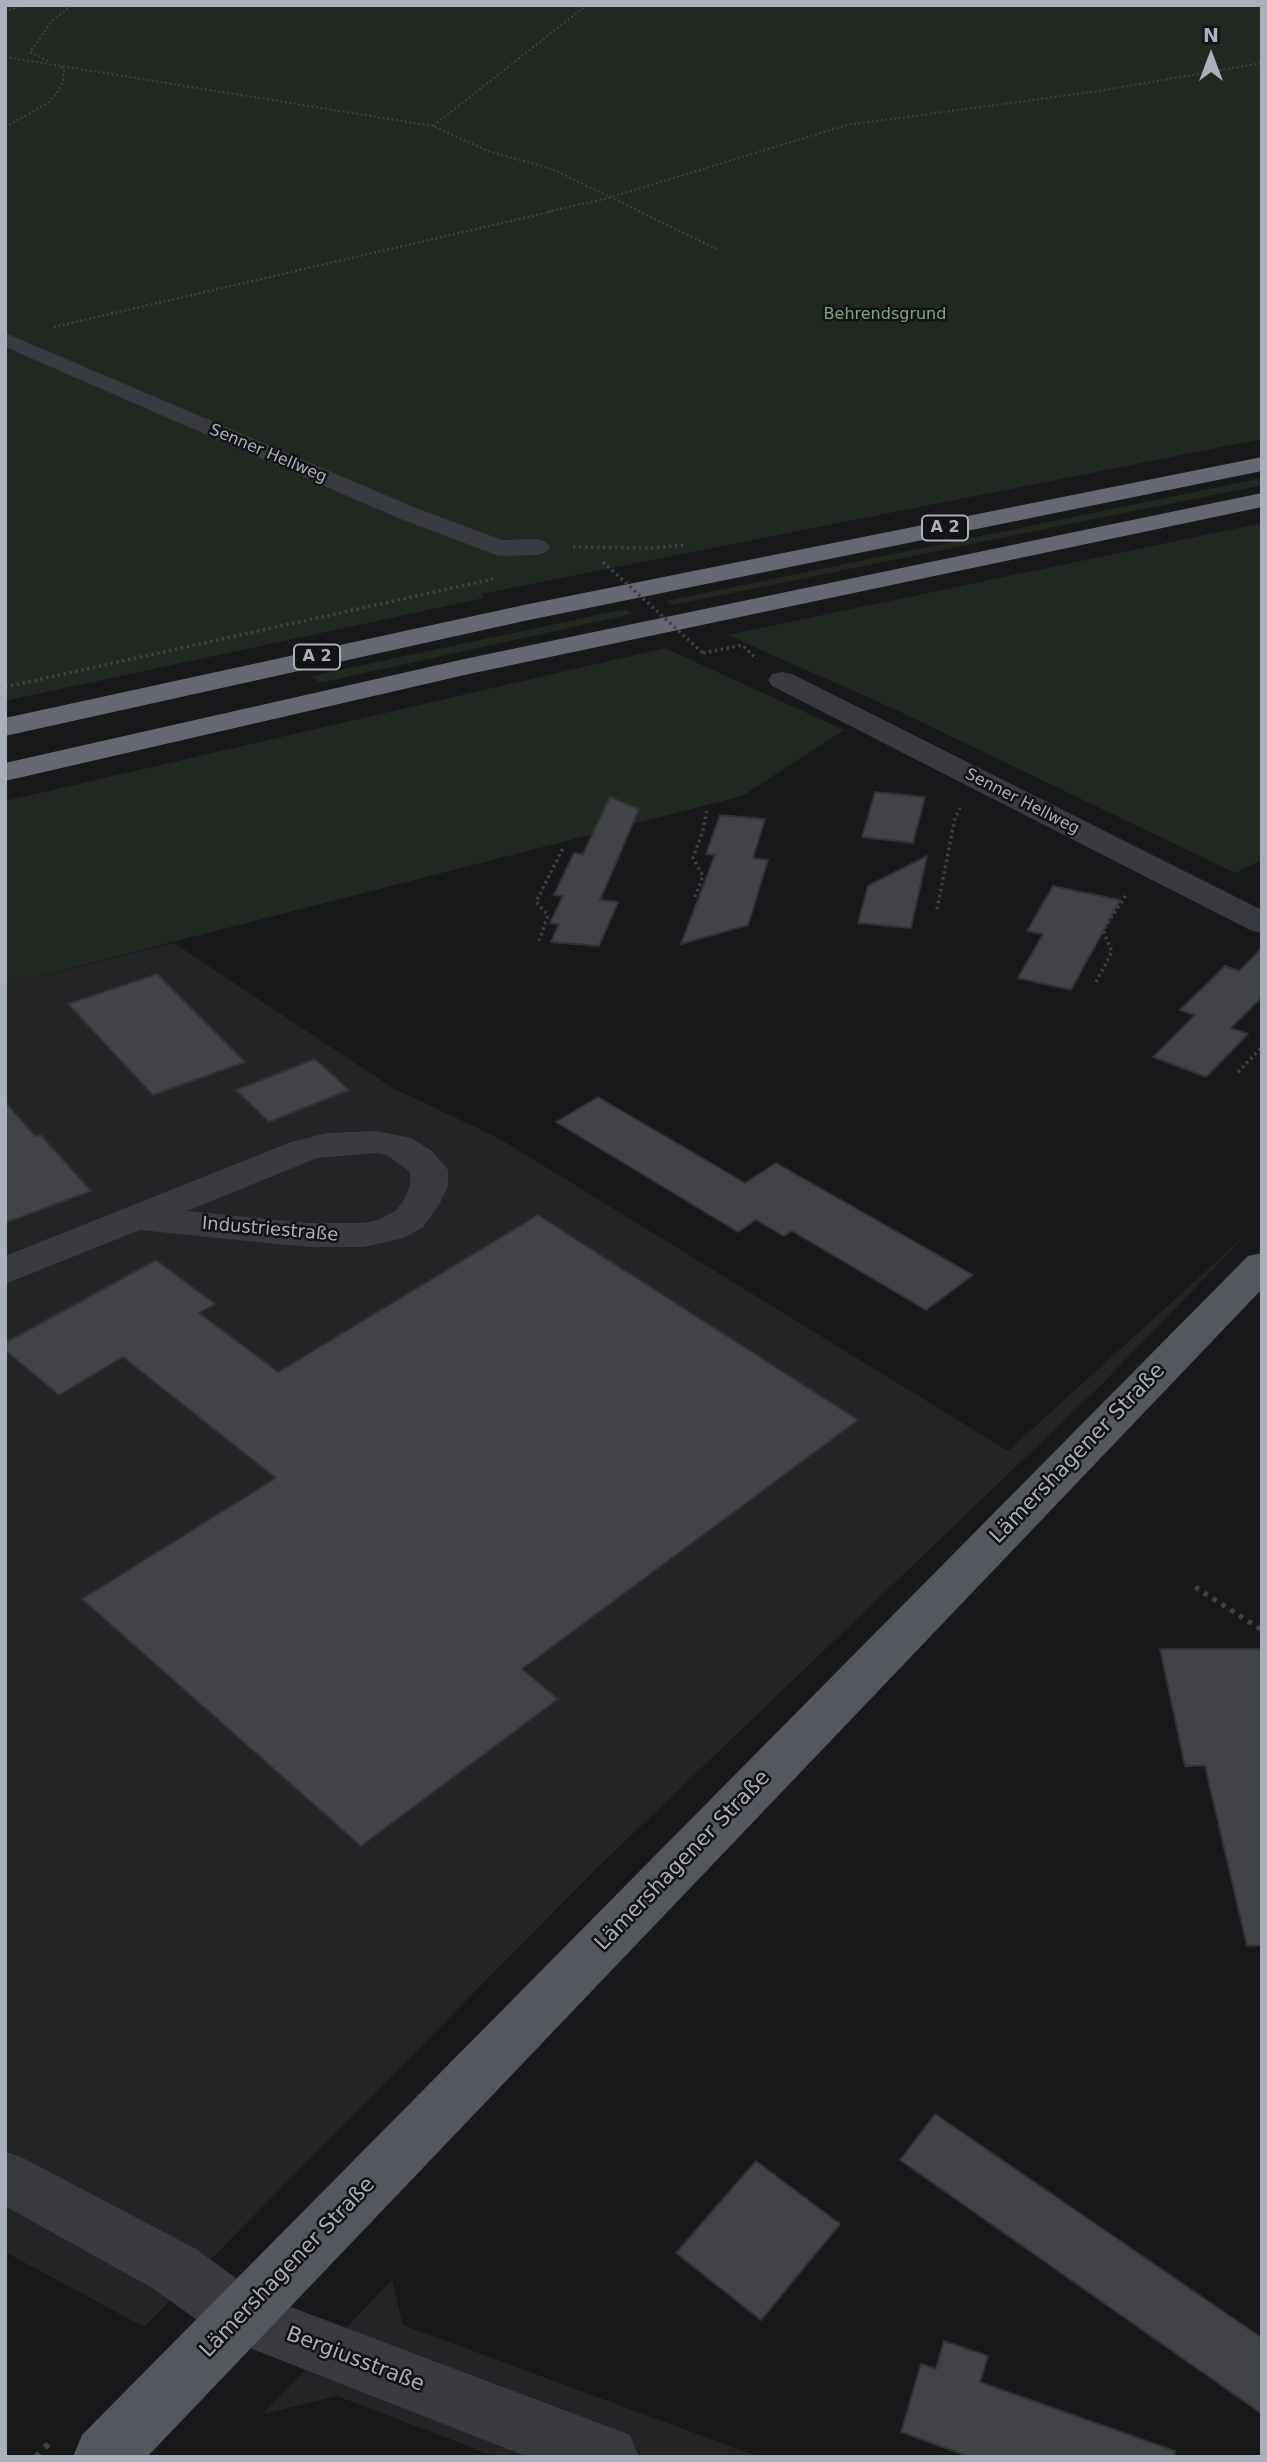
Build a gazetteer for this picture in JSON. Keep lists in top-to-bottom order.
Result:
{
  "streets": {
    "highway": ["A 2"],
    "main road": ["Lämershagener Straße"],
    "street": ["Senner Hellweg", "Industriestraße", "Bergiusstraße"]
  },
  "crossings": [
    ["Lämershagener Straße", "Bergiusstraße"]
  ],
  "parks": ["Behrendsgrund"],
  "north": "top"
}
